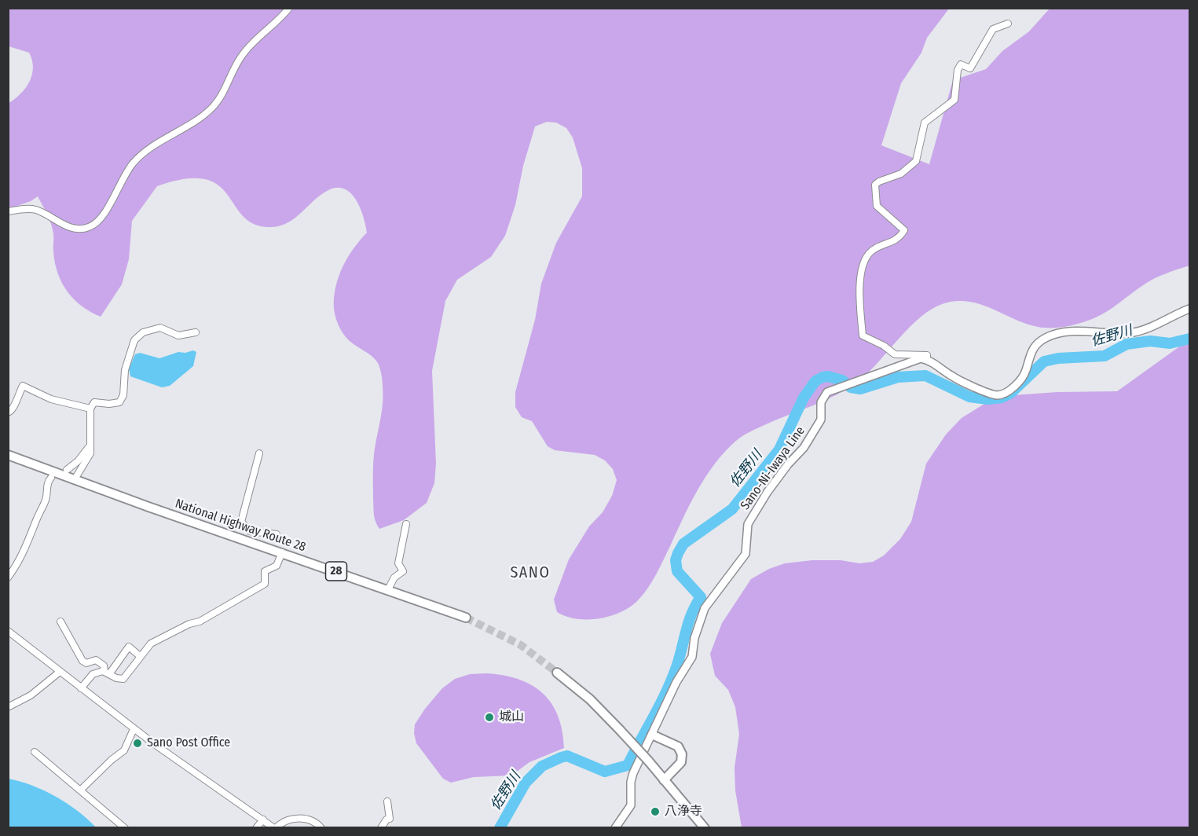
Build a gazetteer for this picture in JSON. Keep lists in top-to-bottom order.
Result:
{
  "streets": {
    "highway": ["National Highway Route 28", "28"],
    "main road": ["Sano-Ni-Iwaya Line"]
  },
  "districts": ["SANO"],
  "water": ["佐野川"],
  "places": ["城山", "Sano Post Office", "八浄寺"]
}
